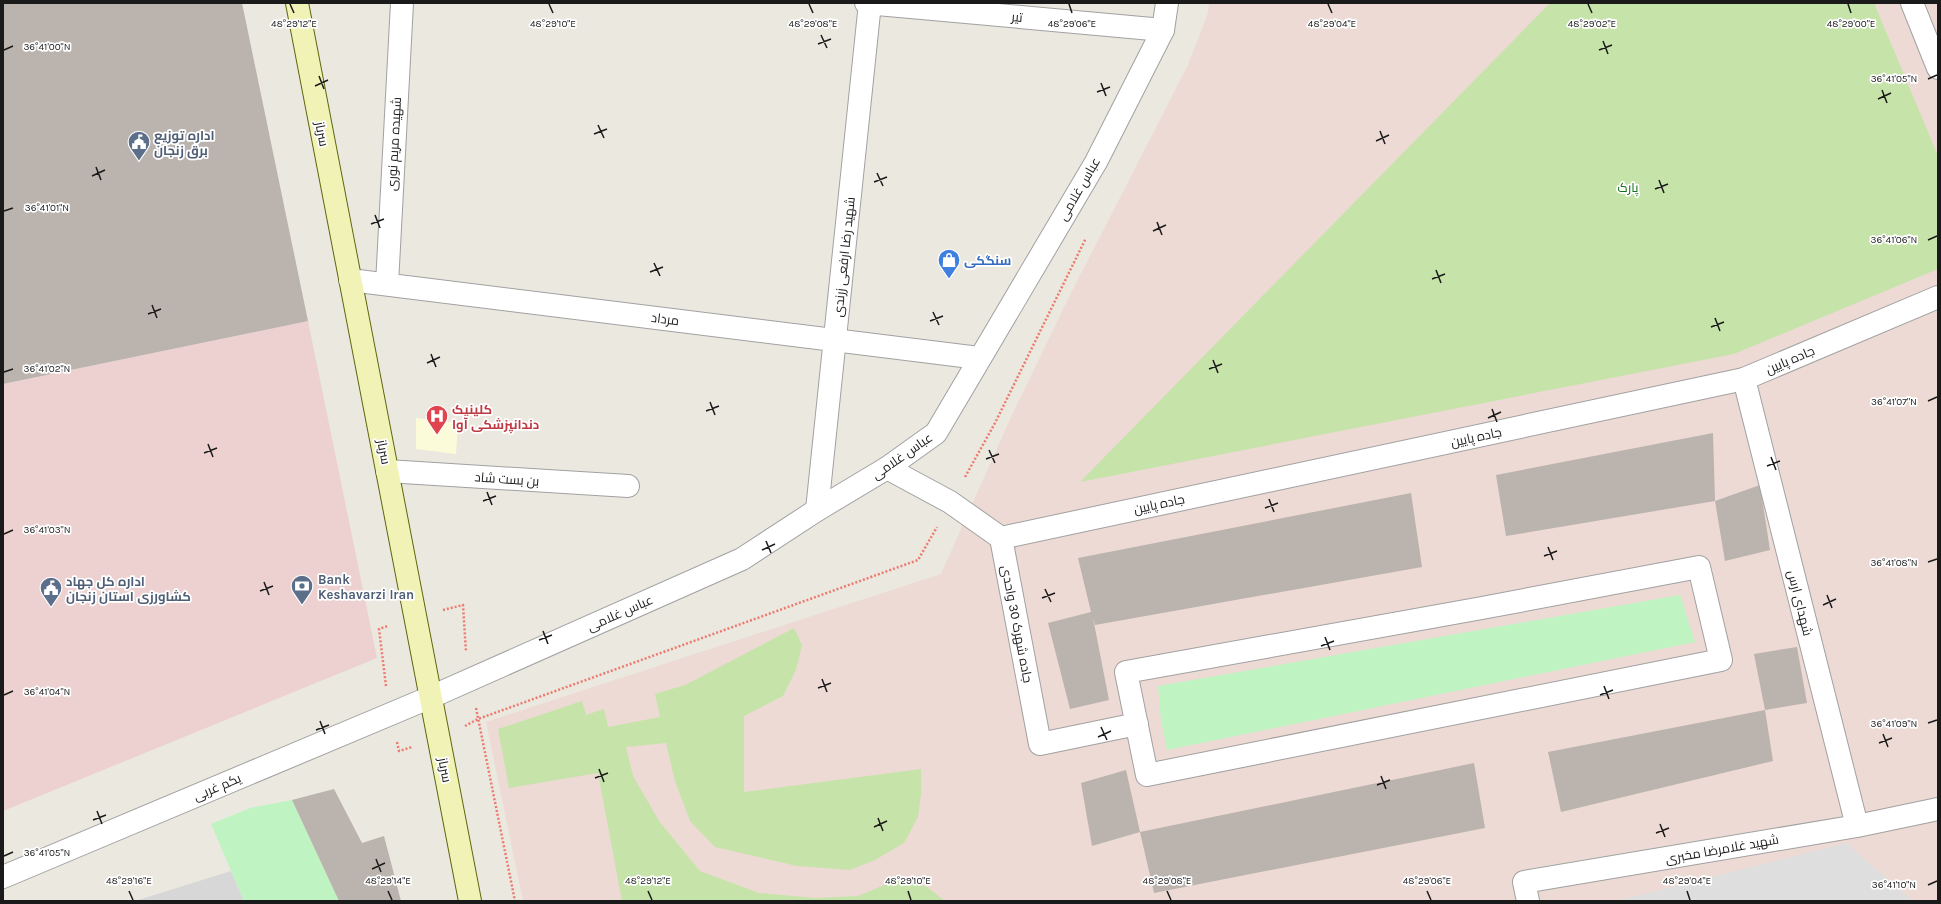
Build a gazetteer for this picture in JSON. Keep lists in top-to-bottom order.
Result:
{
  "streets": {
    "main road": ["سرباز"],
    "street": [
      "تیر",
      "شهیده مریم نوری",
      "عباس غلامی",
      "شهید رضا ارفعی زرندی",
      "مرداد",
      "جاده پایین",
      "بن بست شاد",
      "شهدای ارس",
      "جاده شهرک 30 واحدی",
      "یکم غربی",
      "شهید غلامرضا مخبری"
    ]
  },
  "crossings": [
    ["تیر", "عباس غلامی"],
    ["تیر", "شهید رضا ارفعی زرندی"],
    ["سرباز", "عباس غلامی"],
    ["سرباز", "مرداد"],
    ["سرباز", "بن بست شاد"],
    ["سرباز", "یکم غربی"],
    ["شهیده مریم نوری", "مرداد"],
    ["عباس غلامی", "شهید رضا ارفعی زرندی"],
    ["عباس غلامی", "مرداد"],
    ["عباس غلامی", "یکم غربی"],
    ["شهید رضا ارفعی زرندی", "مرداد"],
    ["جاده پایین", "شهدای ارس"],
    ["جاده پایین", "جاده شهرک 30 واحدی"],
    ["شهدای ارس", "شهید غلامرضا مخبری"]
  ],
  "parks": ["پارک"],
  "places": {
    "public building": ["اداره توزیع برق زنجان", "اداره کل جهاد کشاورزی استان زنجان"],
    "shop": ["سنگکی"],
    "hospital": ["کلینیک دندانپزشکی آوا"],
    "bank": ["Bank Keshavarzi Iran"]
  },
  "coordinates": [
    "48°29'12\"E",
    "48°29'10\"E",
    "48°29'08\"E",
    "48°29'06\"E",
    "48°29'04\"E",
    "48°29'02\"E",
    "48°29'00\"E",
    "36°41'00\"N",
    "36°41'05\"N",
    "36°41'01\"N",
    "36°41'06\"N",
    "36°41'02\"N",
    "36°41'07\"N",
    "36°41'03\"N",
    "36°41'08\"N",
    "36°41'04\"N",
    "36°41'09\"N",
    "48°29'16\"E",
    "48°29'14\"E",
    "36°41'10\"N"
  ]
}
